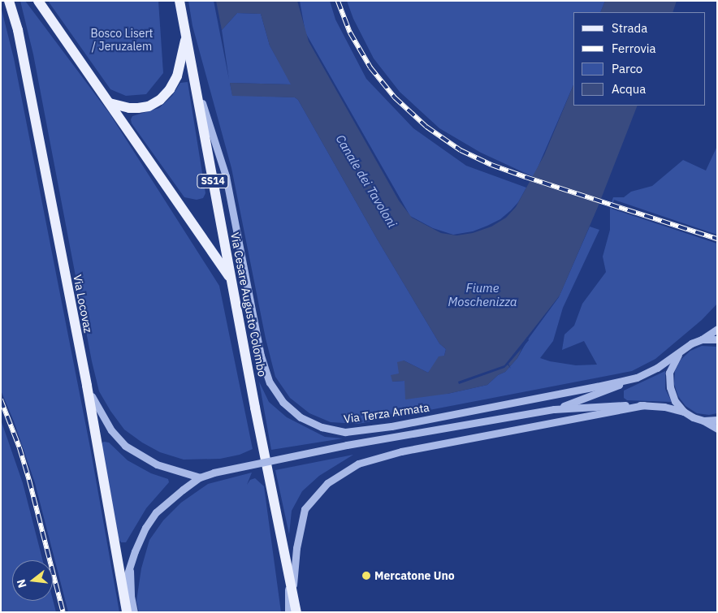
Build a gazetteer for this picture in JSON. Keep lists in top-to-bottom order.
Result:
{
  "streets": {
    "main road": ["SS14", "Via Locovaz", "Via Cesare Augusto Colombo"],
    "street": ["Via Terza Armata"]
  },
  "crossings": [
    ["Via Locovaz", "Via Terza Armata"],
    ["Via Cesare Augusto Colombo", "Via Terza Armata"]
  ],
  "water": ["Canale dei Tavoloni", "Fiume Moschenizza"],
  "parks": ["Bosco Lisert / Jeruzalem"],
  "places": ["Mercatone Uno"],
  "legend": [
    "Strada",
    "Ferrovia",
    "Parco",
    "Acqua"
  ],
  "north": "left"
}
